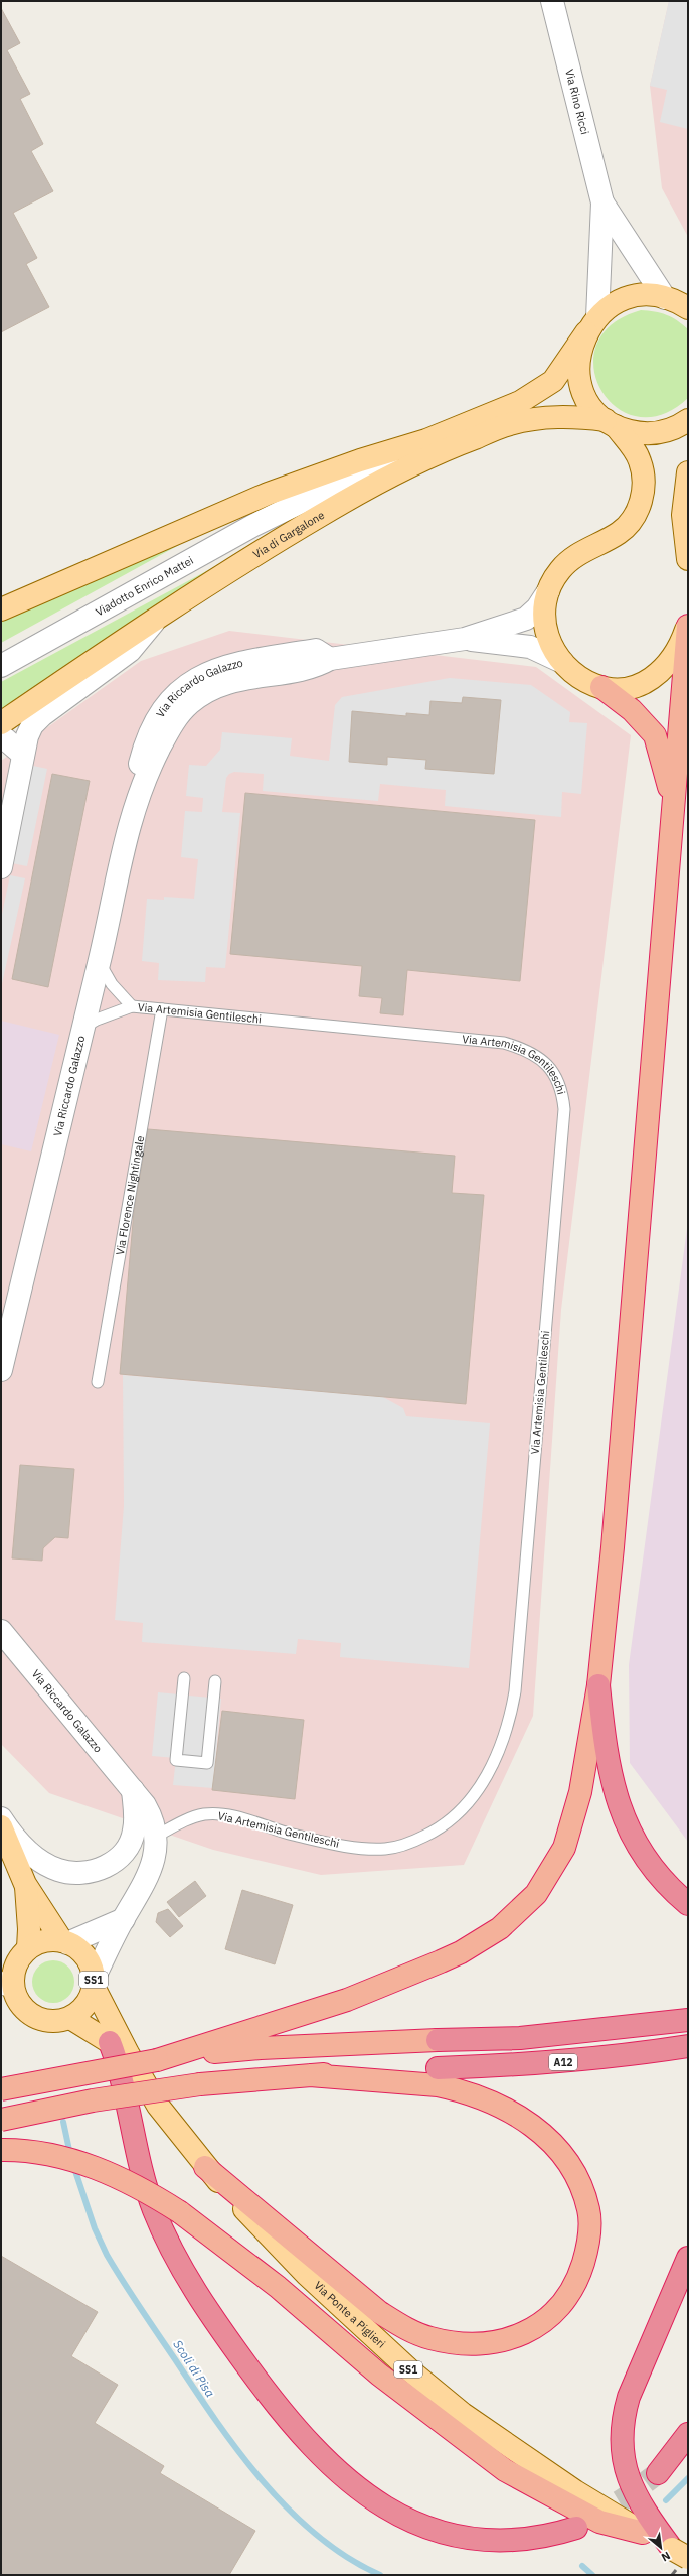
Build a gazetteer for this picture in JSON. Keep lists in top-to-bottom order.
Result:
{
  "streets": {
    "highway": ["A12"],
    "main road": ["Via di Gargalone", "SS1", "Via Ponte a Piglieri"],
    "street": ["Via Rino Ricci", "Viadotto Enrico Mattei", "Via Riccardo Galazzo"],
    "lane": ["Via Artemisia Gentileschi", "Via Florence Nightingale"]
  },
  "crossings": [
    ["Via Rino Ricci", "Via di Gargalone"],
    ["Via di Gargalone", "Viadotto Enrico Mattei"],
    ["Via Riccardo Galazzo", "Via Artemisia Gentileschi"],
    ["Via Riccardo Galazzo", "SS1"],
    ["Via Riccardo Galazzo", "Via Ponte a Piglieri"],
    ["Via Artemisia Gentileschi", "Via Florence Nightingale"],
    ["SS1", "Via Ponte a Piglieri"]
  ],
  "water": ["Scoli di Pisa"],
  "north": "bottom right"
}
